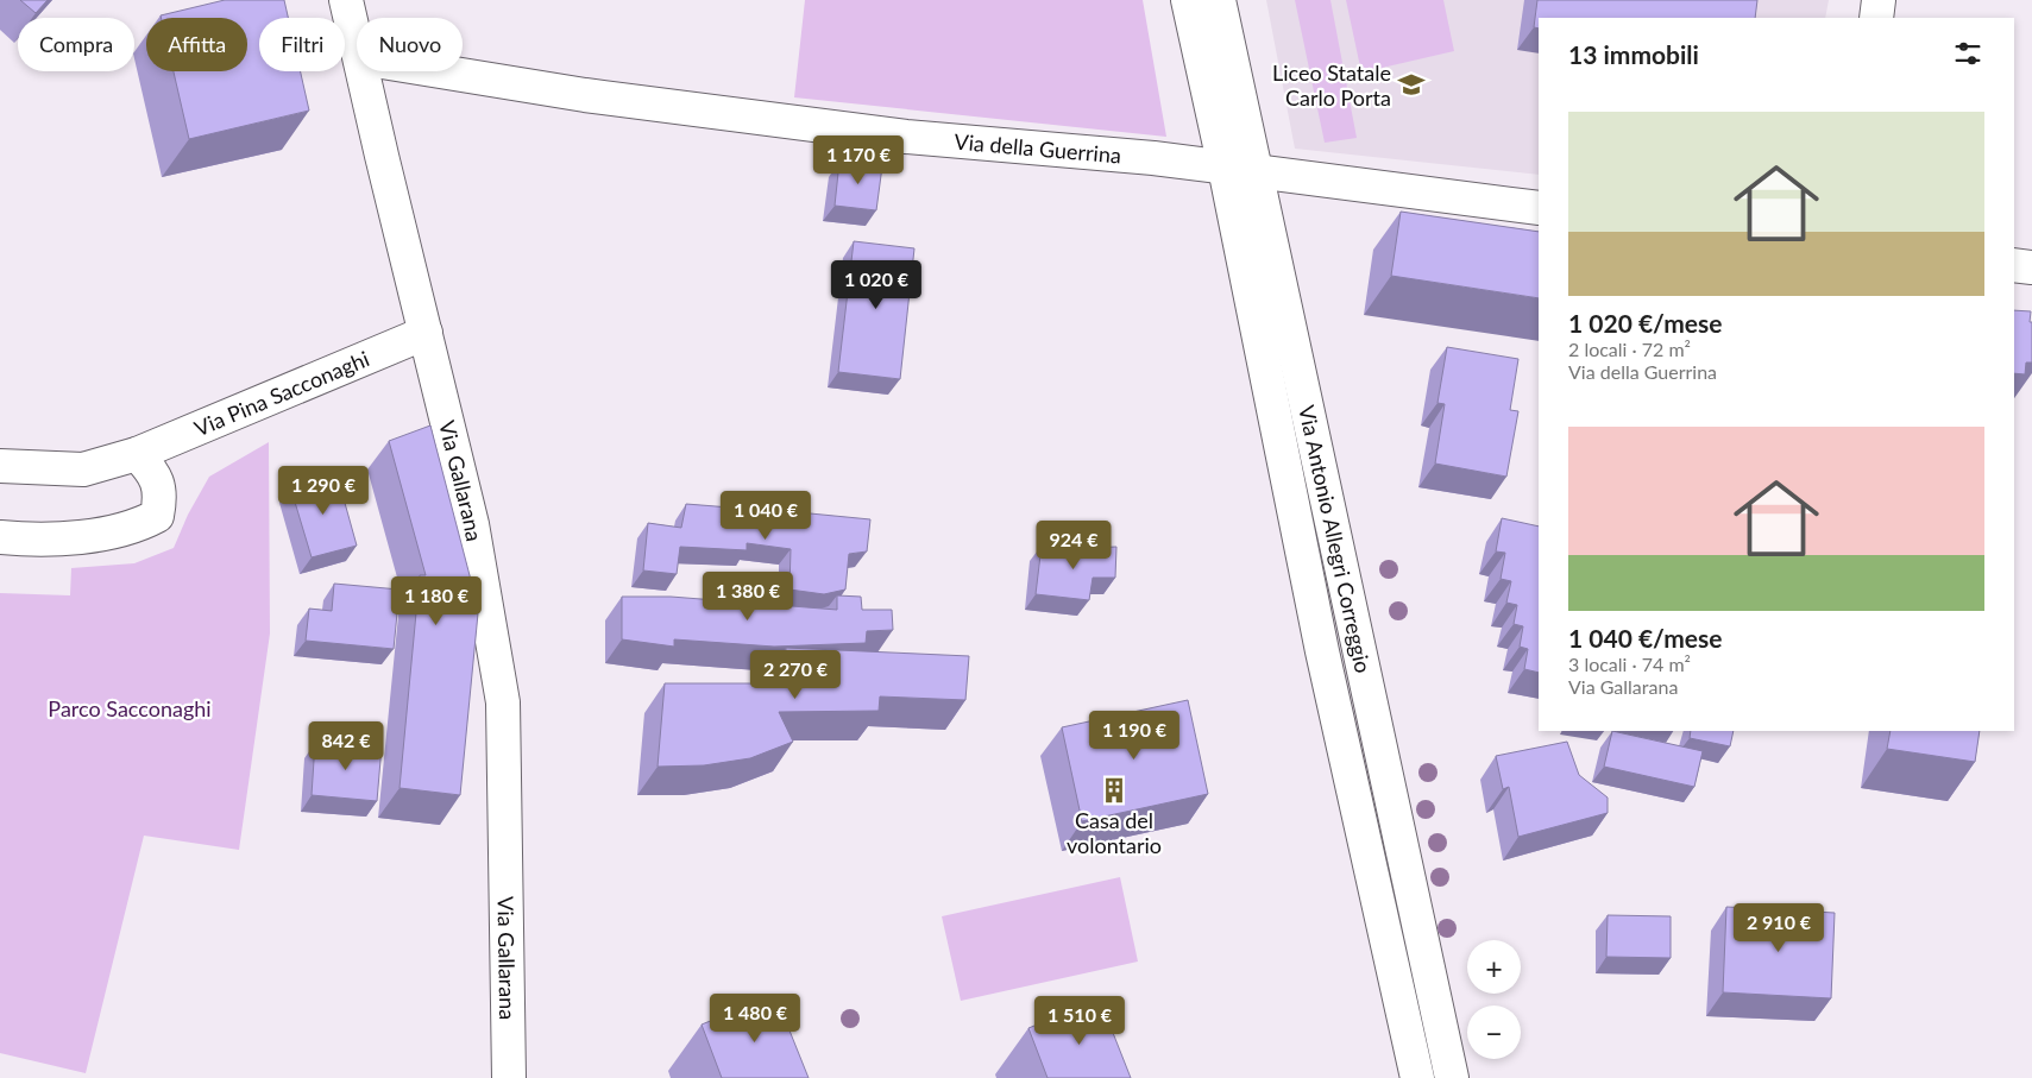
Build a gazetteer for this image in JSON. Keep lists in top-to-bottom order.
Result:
{
  "streets": {
    "street": [
      "Via della Guerrina",
      "Via Pina Sacconaghi",
      "Via Gallarana",
      "Via Antonio Allegri Correggio"
    ]
  },
  "crossings": [
    ["Via della Guerrina", "Via Antonio Allegri Correggio"],
    ["Via Pina Sacconaghi", "Via Gallarana"]
  ],
  "parks": ["Parco Sacconaghi"],
  "places": {
    "school or university": ["Liceo Statale Carlo Porta"],
    "building": ["Casa del volontario"]
  },
  "page": {
    "chip": [
      "Compra",
      "Affitta",
      "Filtri",
      "Nuovo"
    ],
    "heading": "13 immobili",
    "list": [
      {
        "name": "1 020 €/mese",
        "note": "2 locali · 72 m² · Via della Guerrina"
      },
      {
        "name": "1 040 €/mese",
        "note": "3 locali · 74 m² · Via Gallarana"
      }
    ],
    "price": [
      "1 170 €",
      "1 020 €",
      "1 290 €",
      "1 040 €",
      "924 €",
      "1 380 €",
      "1 180 €",
      "2 270 €",
      "1 190 €",
      "842 €",
      "2 910 €",
      "1 480 €",
      "1 510 €"
    ],
    "map_buttons": ["+", "−"]
  }
}
